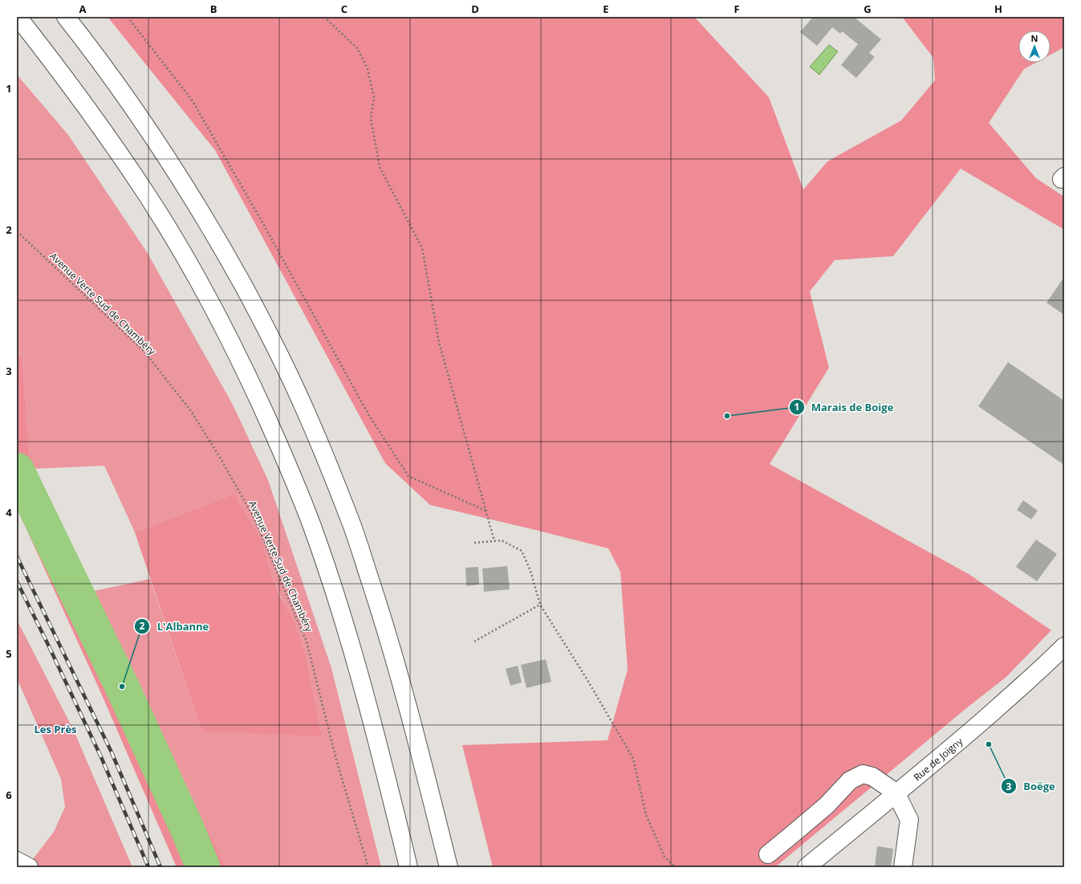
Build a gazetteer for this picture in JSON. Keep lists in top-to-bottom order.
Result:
{
  "streets": {
    "main road": ["Rue de Joigny"],
    "path": ["Avenue Verte Sud de Chambéry"]
  },
  "districts": ["Les Près"],
  "places": ["Marais de Boige", "L'Albanne", "Boëge"],
  "north": "top",
  "grid": {
    "columns": [
      "A",
      "B",
      "C",
      "D",
      "E",
      "F",
      "G",
      "H"
    ],
    "rows": [
      "1",
      "2",
      "3",
      "4",
      "5",
      "6"
    ]
  }
}
